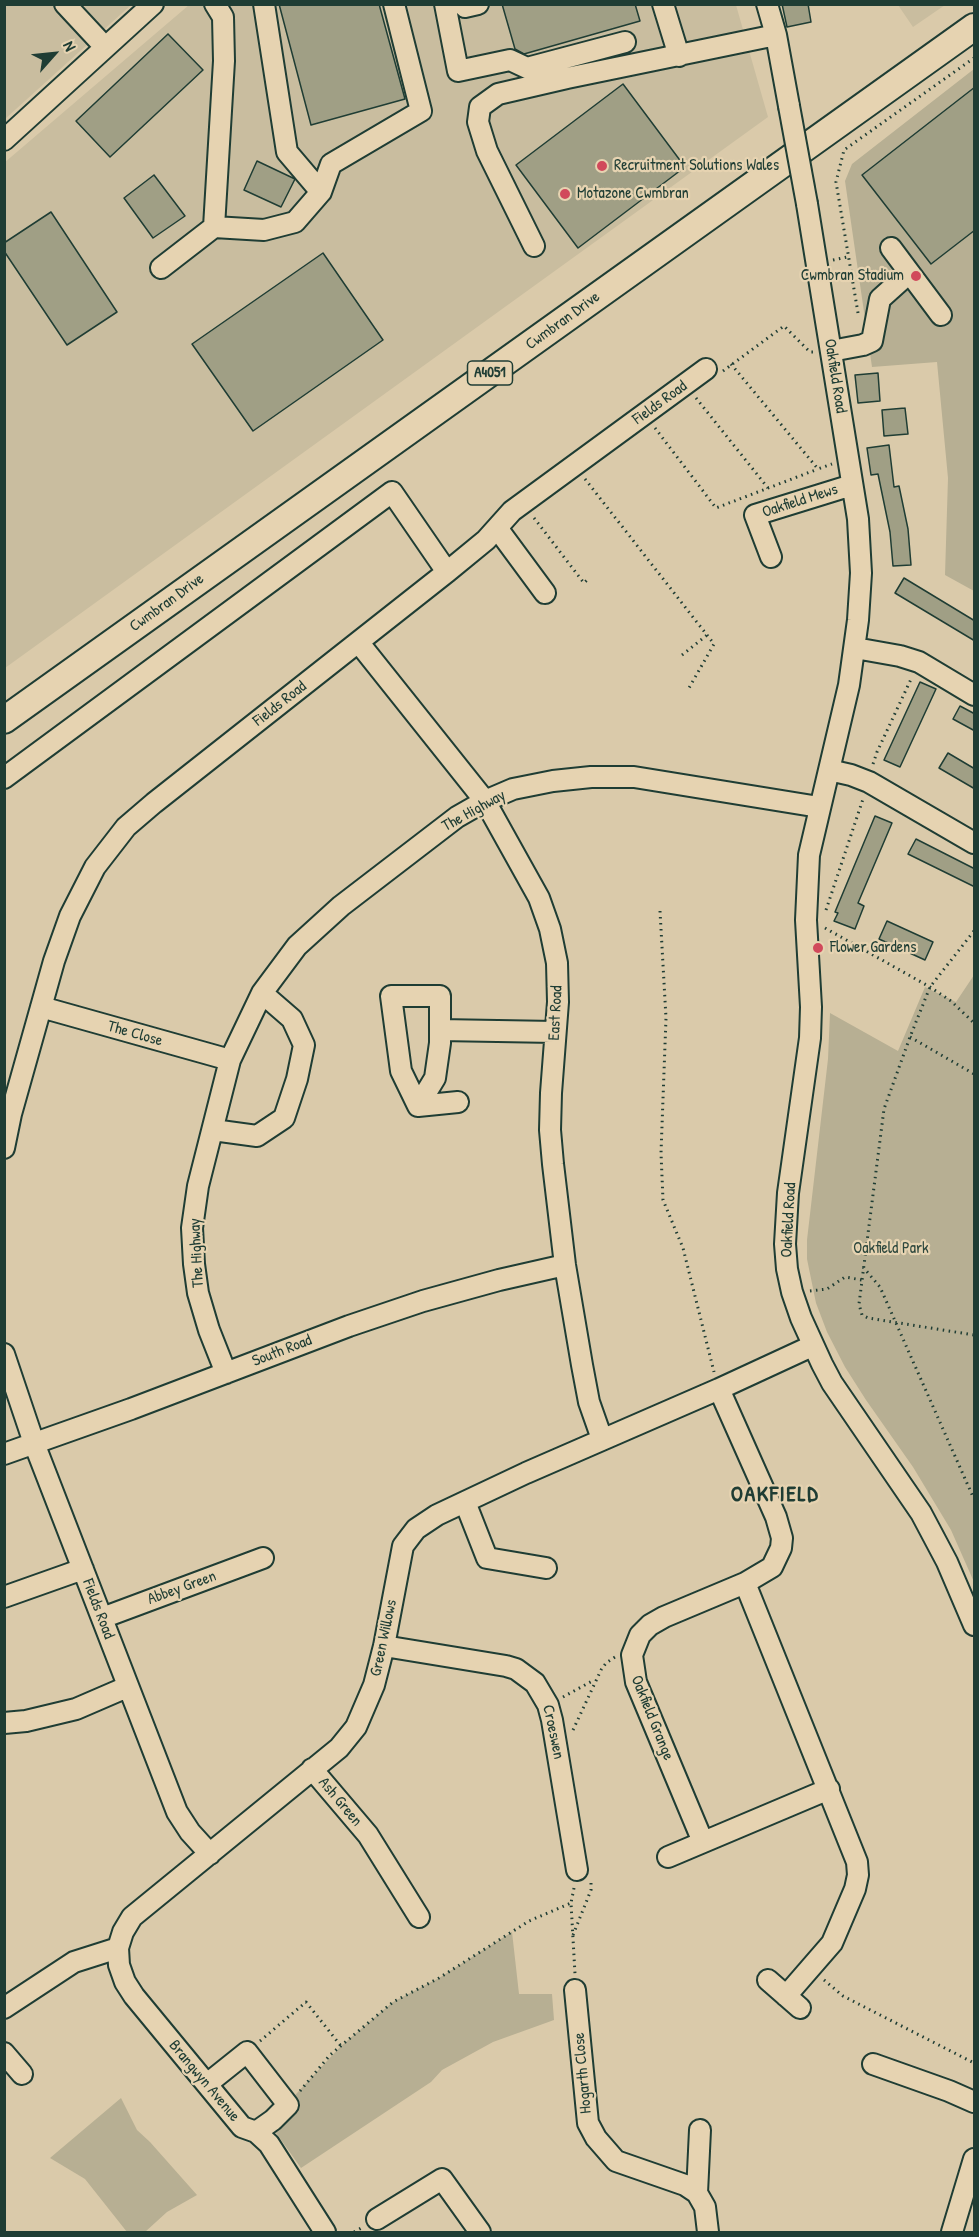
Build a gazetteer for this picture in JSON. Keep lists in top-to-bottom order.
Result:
{
  "streets": {
    "main road": ["Cwmbran Drive", "A4051"],
    "street": [
      "Oakfield Road",
      "Fields Road",
      "Oakfield Mews",
      "The Highway",
      "East Road",
      "The Close",
      "South Road",
      "Abbey Green",
      "Green Willows",
      "Oakfield Grange",
      "Croeswen",
      "Ash Green",
      "Hogarth Close",
      "Brangwyn Avenue"
    ]
  },
  "crossings": [
    ["Oakfield Road", "Oakfield Mews"],
    ["Oakfield Road", "The Highway"],
    ["Oakfield Road", "Green Willows"],
    ["Fields Road", "East Road"],
    ["Fields Road", "The Close"],
    ["Fields Road", "South Road"],
    ["Fields Road", "Abbey Green"],
    ["Fields Road", "Green Willows"],
    ["The Highway", "East Road"],
    ["The Highway", "The Close"],
    ["The Highway", "South Road"],
    ["East Road", "South Road"],
    ["East Road", "Green Willows"],
    ["Green Willows", "Oakfield Grange"],
    ["Green Willows", "Croeswen"],
    ["Green Willows", "Ash Green"],
    ["Green Willows", "Brangwyn Avenue"]
  ],
  "districts": ["OAKFIELD"],
  "parks": ["Oakfield Park"],
  "places": [
    "Recruitment Solutions Wales",
    "Motazone Cwmbran",
    "Cwmbran Stadium",
    "Flower Gardens"
  ],
  "north": "top right"
}
